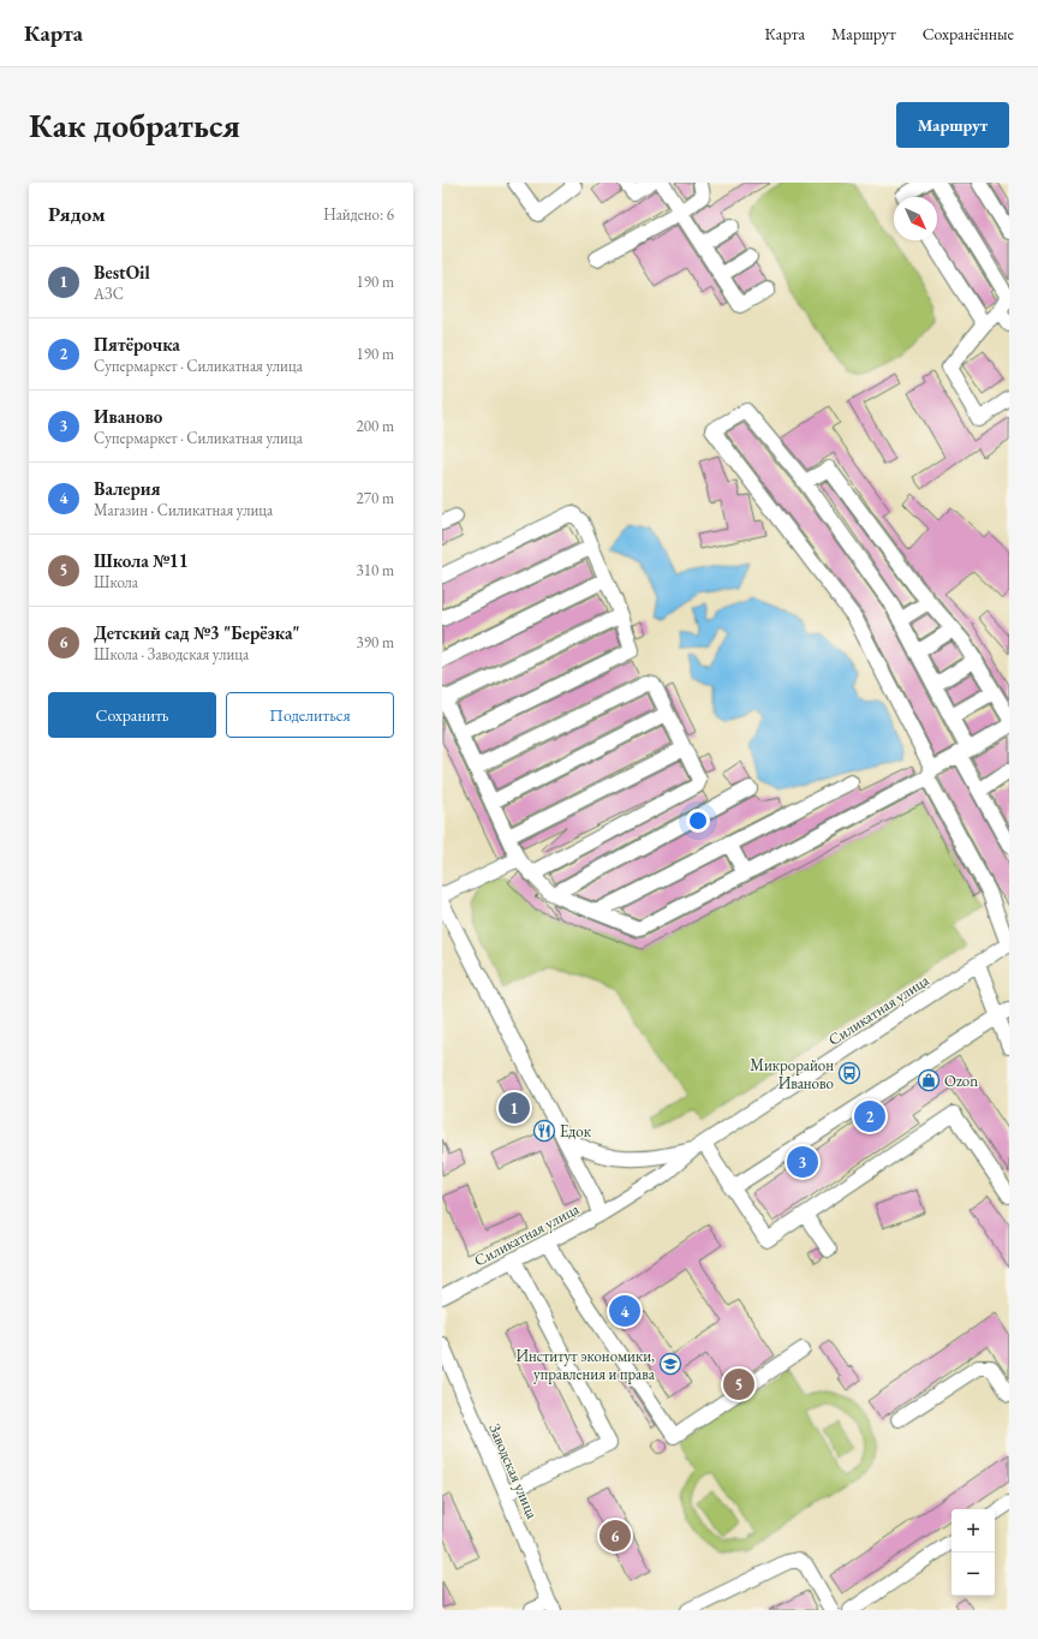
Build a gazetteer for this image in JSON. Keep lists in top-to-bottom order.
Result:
{
  "streets": {
    "street": ["Силикатная улица", "Заводская улица"]
  },
  "places": {
    "bus stop": ["Микрорайон Иваново"],
    "shop": ["Ozon"],
    "restaurant": ["Едок"],
    "school or university": ["Институт экономики, управления и права"]
  },
  "north": "bottom right",
  "page": {
    "header": "Карта",
    "nav": ["Карта", "Маршрут", "Сохранённые"],
    "buttons": [
      "Маршрут",
      ["Сохранить", "Поделиться"]
    ],
    "title": "Как добраться",
    "heading": ["Рядом", "Найдено: 6"],
    "list": [
      {
        "mark": "1",
        "name": "BestOil",
        "note": "АЗС",
        "value": "190 m"
      },
      {
        "mark": "2",
        "name": "Пятёрочка",
        "note": "Супермаркет · Силикатная улица",
        "value": "190 m"
      },
      {
        "mark": "3",
        "name": "Иваново",
        "note": "Супермаркет · Силикатная улица",
        "value": "200 m"
      },
      {
        "mark": "4",
        "name": "Валерия",
        "note": "Магазин · Силикатная улица",
        "value": "270 m"
      },
      {
        "mark": "5",
        "name": "Школа №11",
        "note": "Школа",
        "value": "310 m"
      },
      {
        "mark": "6",
        "name": "Детский сад №3 \"Берёзка\"",
        "note": "Школа · Заводская улица",
        "value": "390 m"
      }
    ],
    "pins": [
      "1",
      "2",
      "3",
      "4",
      "5",
      "6"
    ],
    "map_buttons": ["+", "−"]
  }
}
